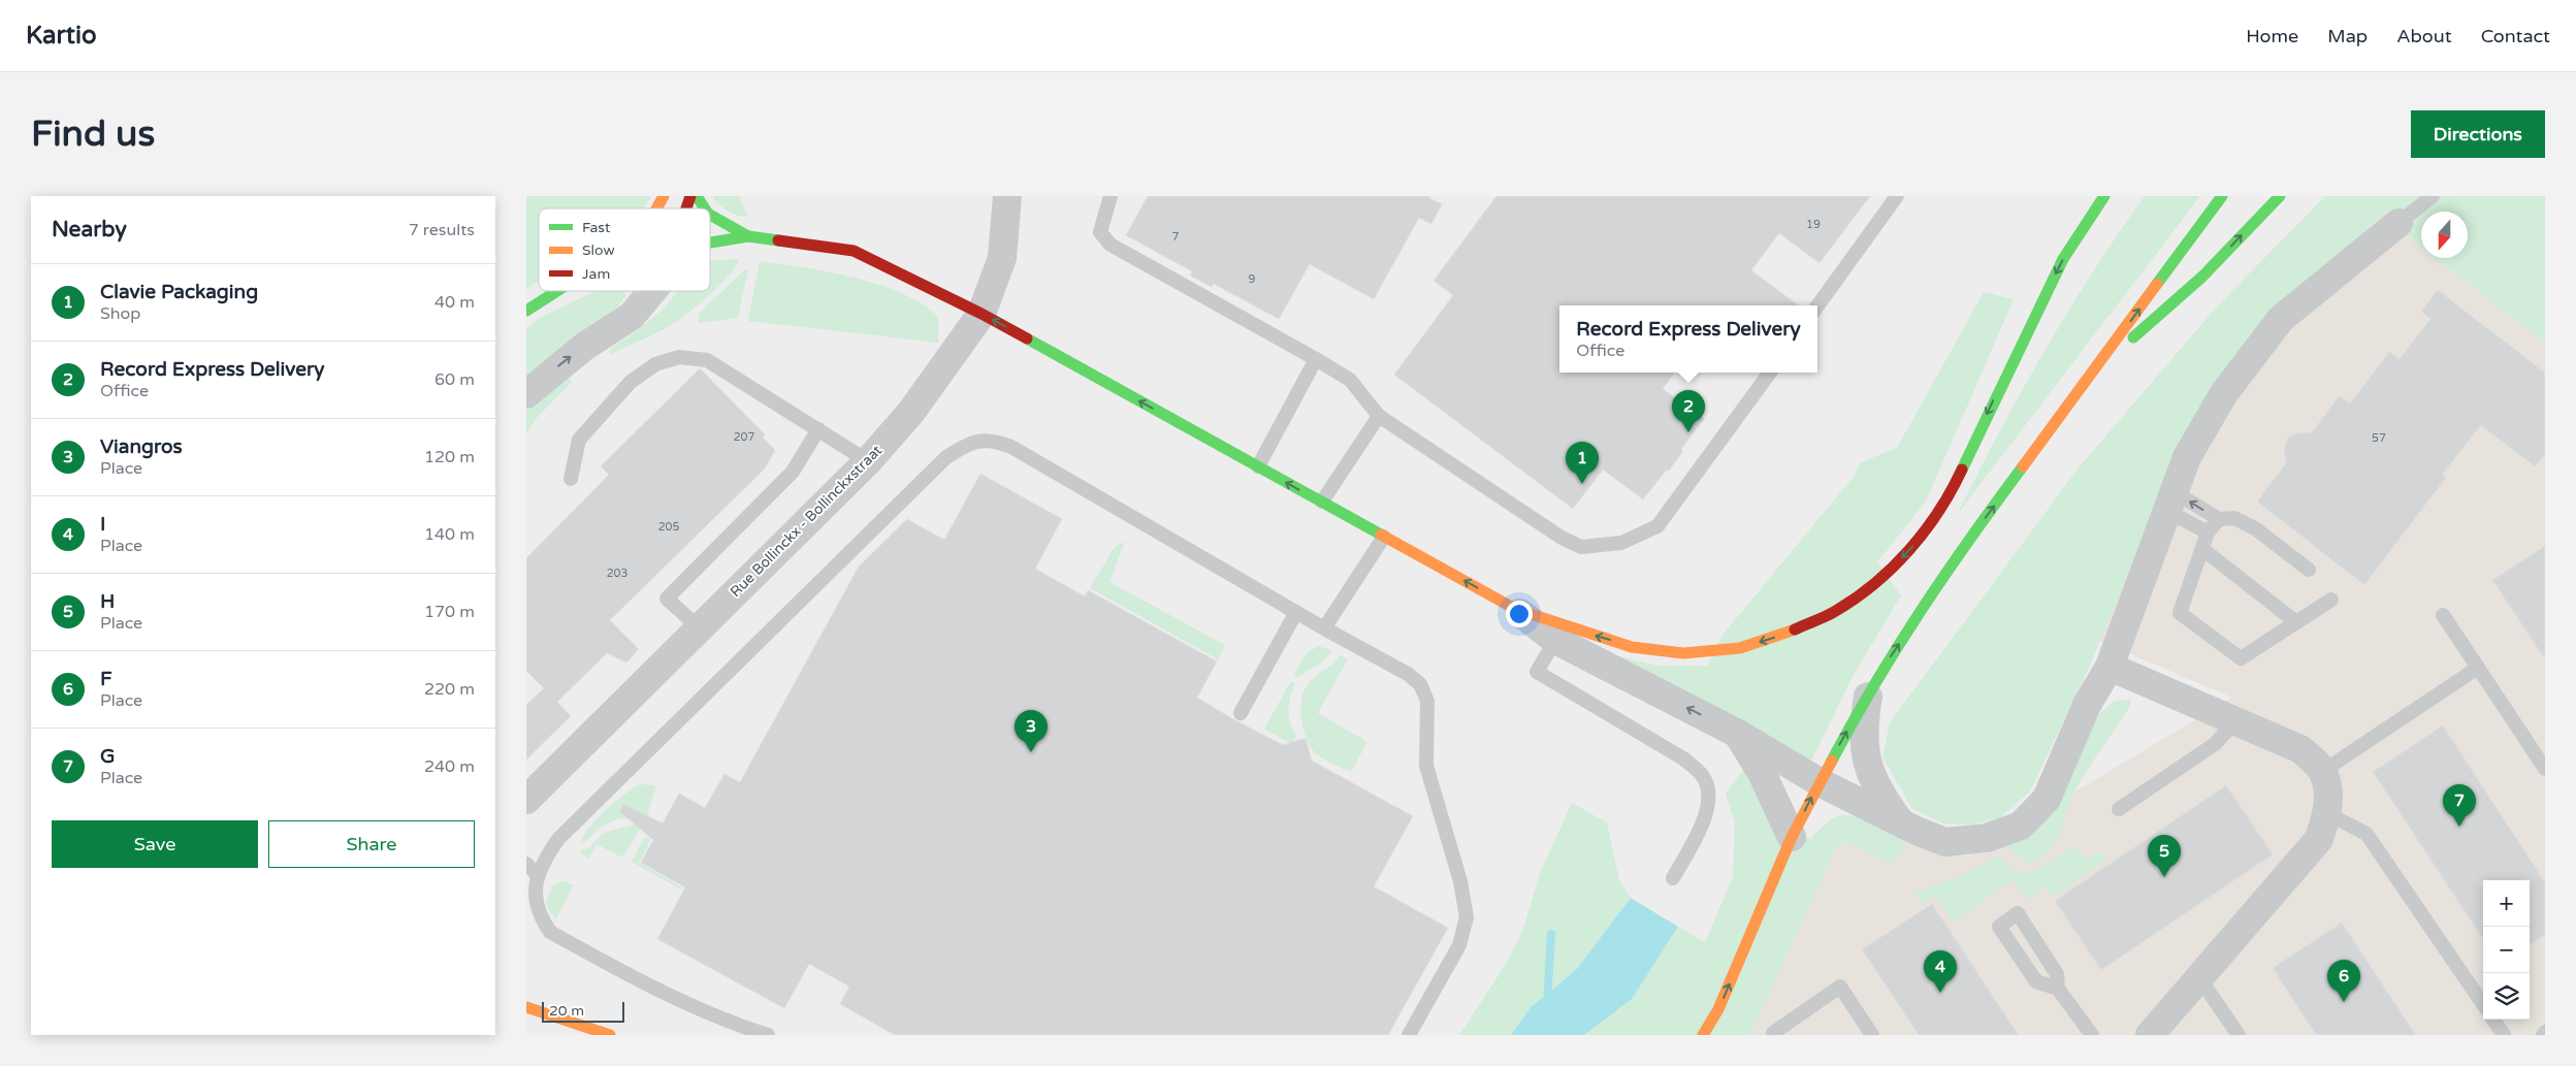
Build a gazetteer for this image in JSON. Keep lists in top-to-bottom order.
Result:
{
  "streets": {
    "street": ["Rue Bollinckx - Bollinckxstraat"]
  },
  "house_numbers": [
    "19",
    "7",
    "9",
    "207",
    "57",
    "205",
    "203"
  ],
  "legend": ["Fast", "Slow", "Jam"],
  "scale_bar": "20 m",
  "north": "bottom",
  "page": {
    "header": "Kartio",
    "nav": [
      "Home",
      "Map",
      "About",
      "Contact"
    ],
    "buttons": [
      "Directions",
      ["Save", "Share"]
    ],
    "title": "Find us",
    "heading": ["Nearby", "7 results"],
    "list": [
      {
        "mark": "1",
        "name": "Clavie Packaging",
        "note": "Shop",
        "value": "40 m"
      },
      {
        "mark": "2",
        "name": "Record Express Delivery",
        "note": "Office",
        "value": "60 m"
      },
      {
        "mark": "3",
        "name": "Viangros",
        "note": "Place",
        "value": "120 m"
      },
      {
        "mark": "4",
        "name": "I",
        "note": "Place",
        "value": "140 m"
      },
      {
        "mark": "5",
        "name": "H",
        "note": "Place",
        "value": "170 m"
      },
      {
        "mark": "6",
        "name": "F",
        "note": "Place",
        "value": "220 m"
      },
      {
        "mark": "7",
        "name": "G",
        "note": "Place",
        "value": "240 m"
      }
    ],
    "popup": ["Record Express Delivery", "Office"],
    "pins": [
      "2",
      "1",
      "3",
      "7",
      "5",
      "4",
      "6"
    ],
    "map_buttons": ["+", "−"],
    "scale": "20 m"
  }
}
